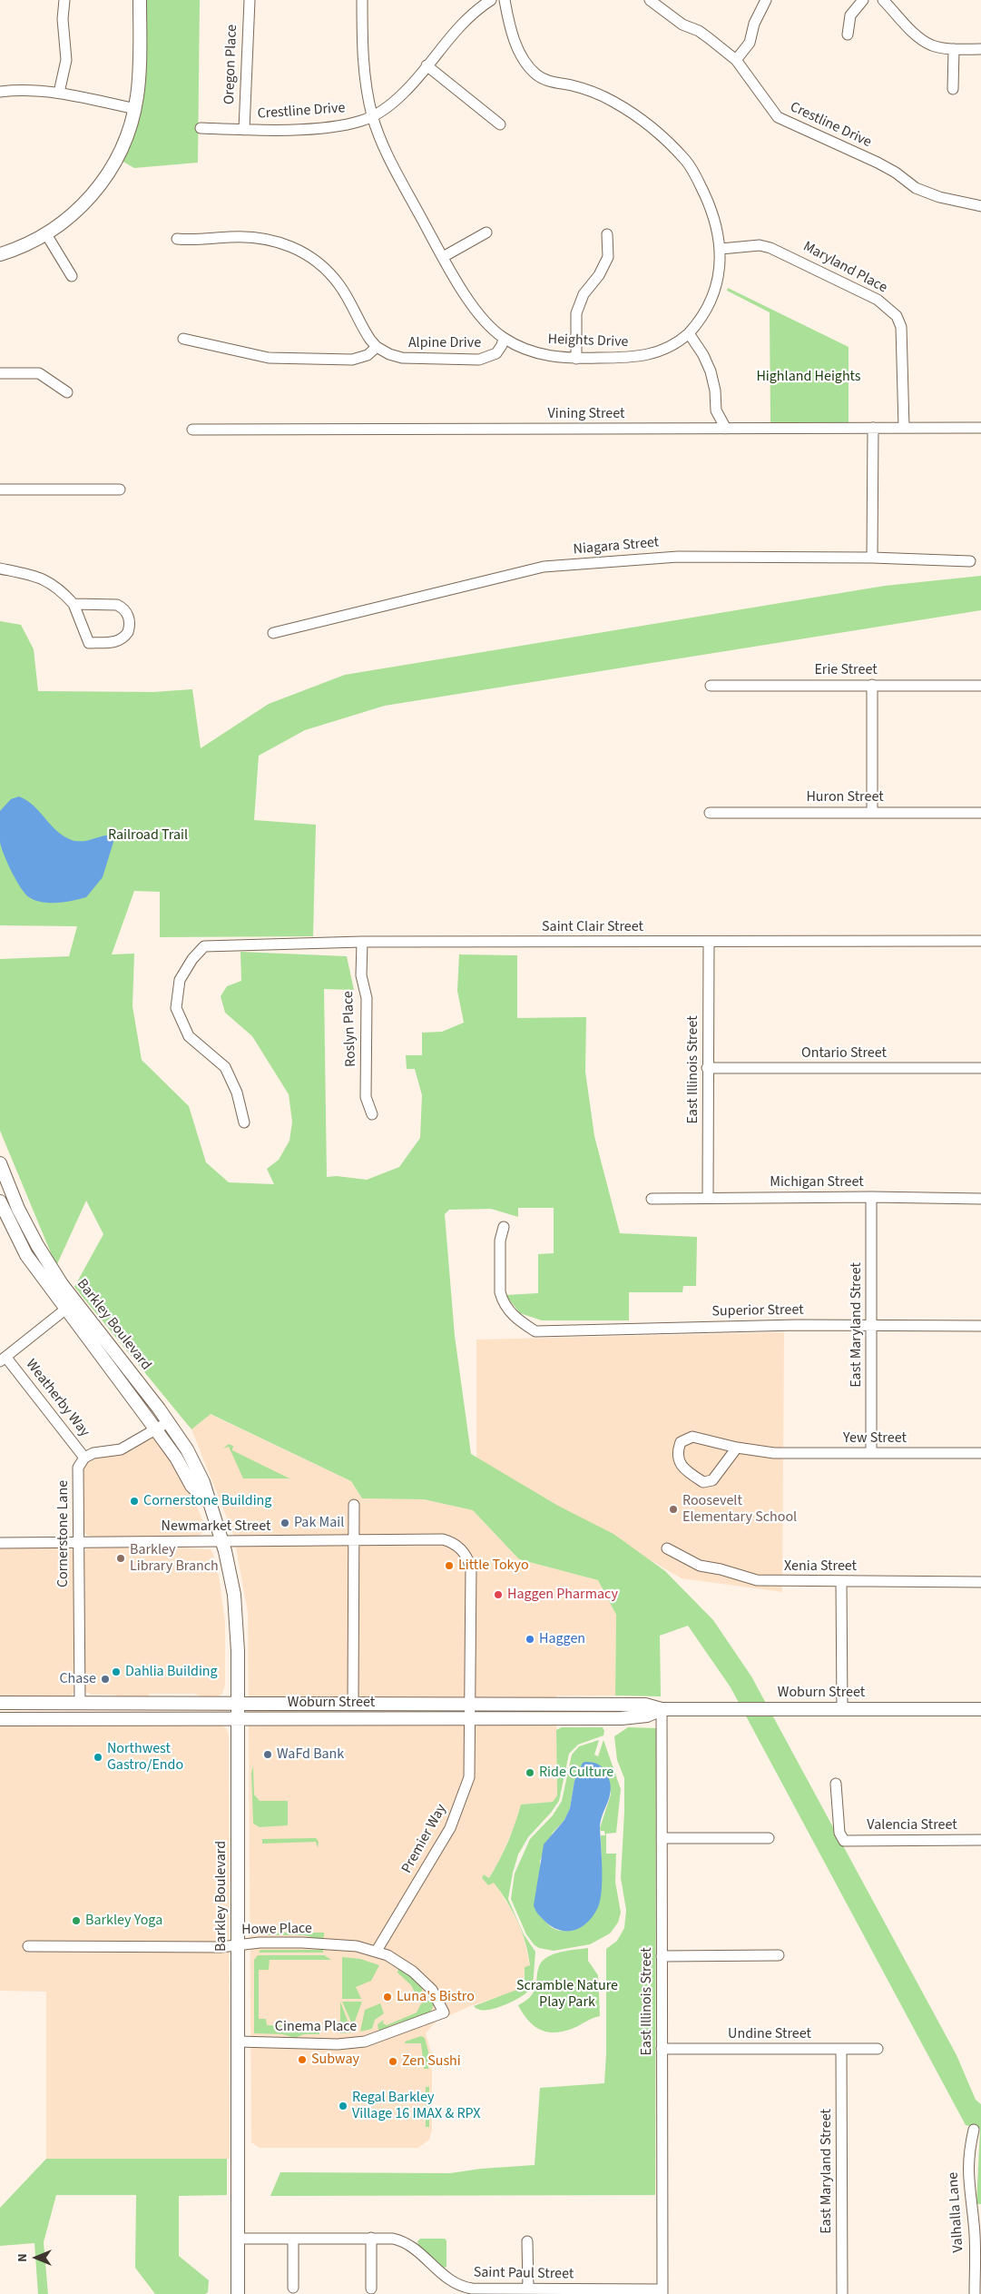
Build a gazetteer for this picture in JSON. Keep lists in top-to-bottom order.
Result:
{
  "streets": {
    "main road": ["Barkley Boulevard", "Woburn Street"],
    "street": [
      "Oregon Place",
      "Crestline Drive",
      "Maryland Place",
      "Heights Drive",
      "Alpine Drive",
      "Vining Street",
      "Niagara Street",
      "Erie Street",
      "Huron Street",
      "Saint Clair Street",
      "Roslyn Place",
      "Ontario Street",
      "East Illinois Street",
      "Michigan Street",
      "Superior Street",
      "East Maryland Street",
      "Weatherby Way",
      "Yew Street",
      "Newmarket Street",
      "Cornerstone Lane",
      "Xenia Street",
      "Valencia Street",
      "Premier Way",
      "Howe Place",
      "Cinema Place",
      "Undine Street",
      "Valhalla Lane",
      "Saint Paul Street"
    ]
  },
  "crossings": [
    ["Oregon Place", "Crestline Drive"],
    ["Crestline Drive", "Heights Drive"],
    ["Maryland Place", "Heights Drive"],
    ["Maryland Place", "Vining Street"],
    ["Heights Drive", "Alpine Drive"],
    ["Saint Clair Street", "Roslyn Place"],
    ["Saint Clair Street", "East Illinois Street"],
    ["Ontario Street", "East Illinois Street"],
    ["East Illinois Street", "Michigan Street"],
    ["East Illinois Street", "Woburn Street"],
    ["East Illinois Street", "Undine Street"],
    ["East Illinois Street", "Saint Paul Street"],
    ["Michigan Street", "East Maryland Street"],
    ["Superior Street", "East Maryland Street"],
    ["Barkley Boulevard", "Newmarket Street"],
    ["Barkley Boulevard", "Woburn Street"],
    ["Barkley Boulevard", "Howe Place"],
    ["Barkley Boulevard", "Cinema Place"],
    ["Barkley Boulevard", "Saint Paul Street"],
    ["East Maryland Street", "Yew Street"],
    ["East Maryland Street", "Undine Street"],
    ["Weatherby Way", "Cornerstone Lane"],
    ["Newmarket Street", "Cornerstone Lane"],
    ["Newmarket Street", "Woburn Street"],
    ["Newmarket Street", "Premier Way"],
    ["Cornerstone Lane", "Woburn Street"],
    ["Woburn Street", "Premier Way"],
    ["Premier Way", "Howe Place"],
    ["Howe Place", "Cinema Place"]
  ],
  "parks": ["Highland Heights", "Railroad Trail", "Scramble Nature Play Park"],
  "places": [
    "Cornerstone Building",
    "Roosevelt Elementary School",
    "Pak Mail",
    "Barkley Library Branch",
    "Little Tokyo",
    "Haggen Pharmacy",
    "Haggen",
    "Dahlia Building",
    "Chase",
    "WaFd Bank",
    "Northwest Gastro/Endo",
    "Ride Culture",
    "Barkley Yoga",
    "Luna's Bistro",
    "Subway",
    "Zen Sushi",
    "Regal Barkley Village 16 IMAX & RPX"
  ],
  "north": "left"
}
